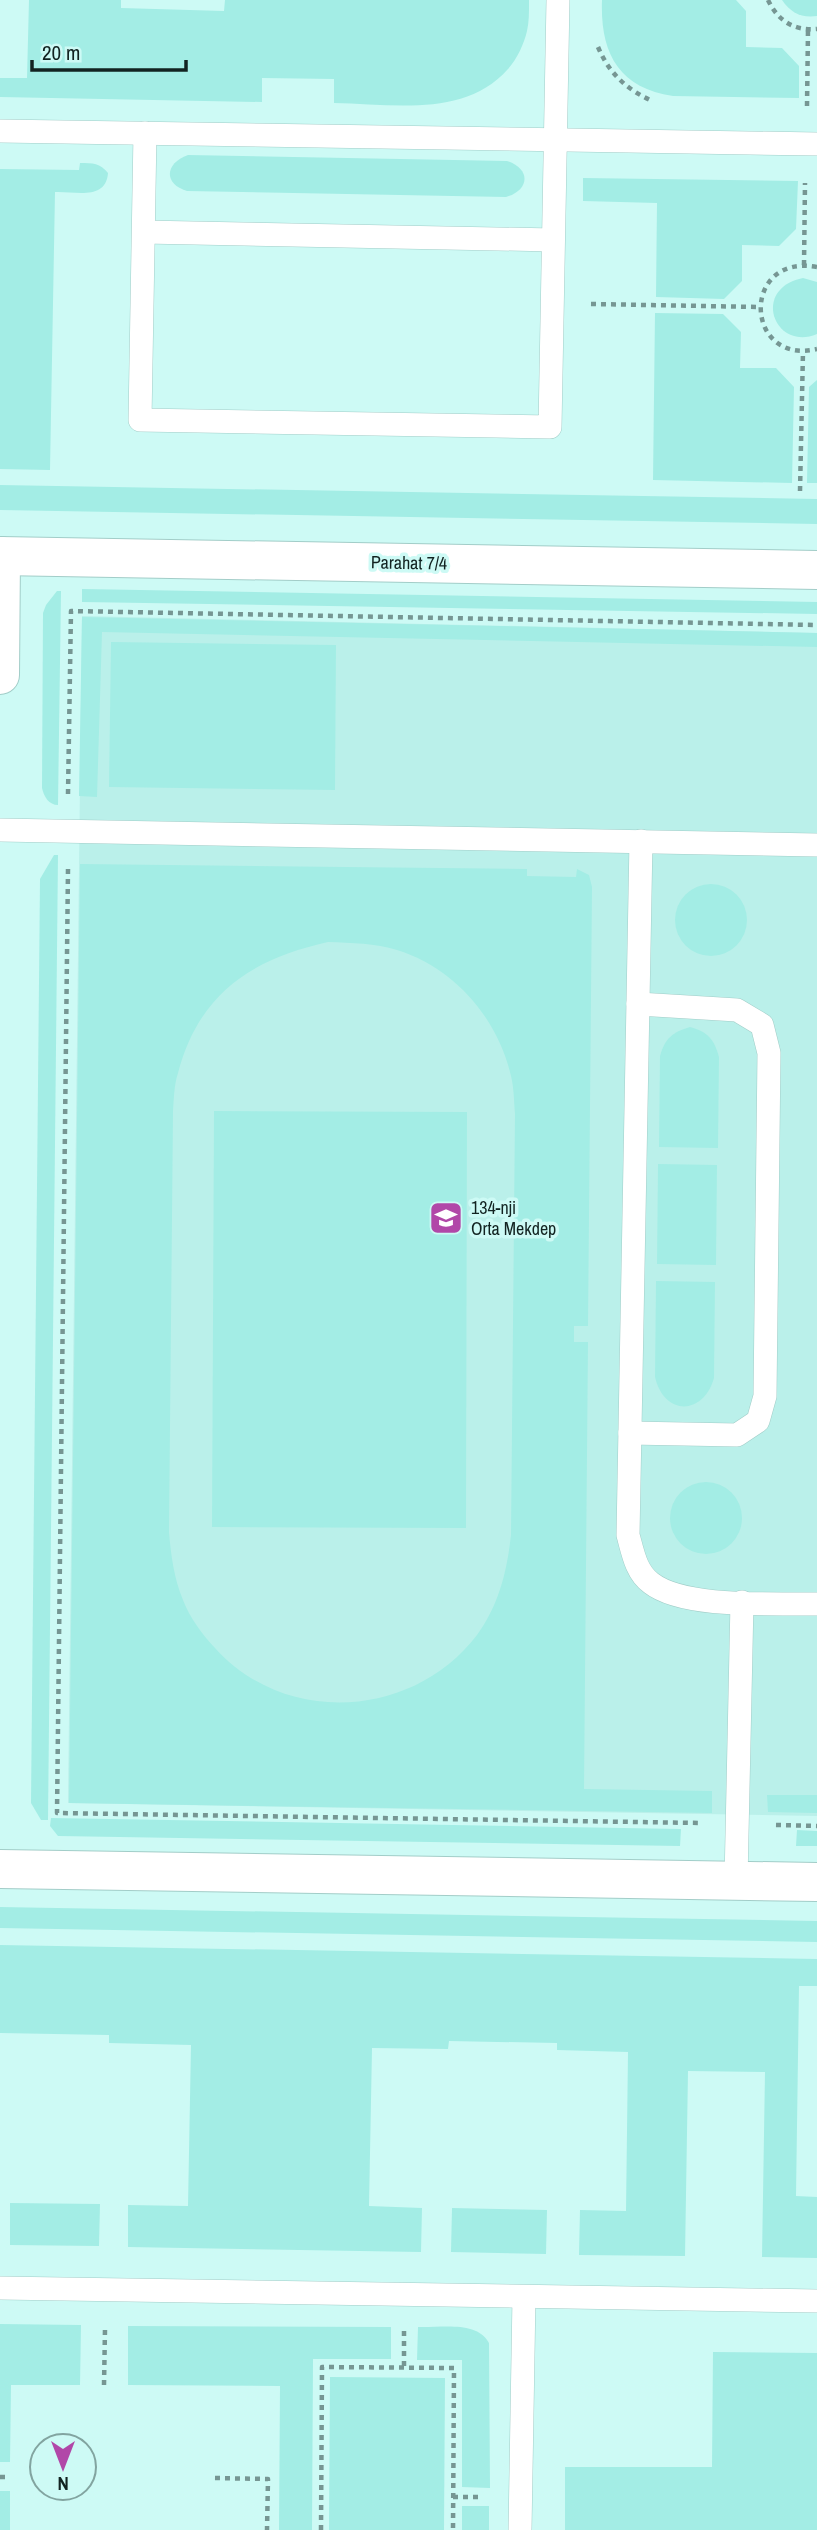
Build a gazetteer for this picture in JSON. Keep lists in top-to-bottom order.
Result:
{
  "streets": {
    "street": ["Parahat 7/4"]
  },
  "places": {
    "school or university": ["134-nji Orta Mekdep"]
  },
  "scale_bar": "20 m",
  "north": "bottom"
}
